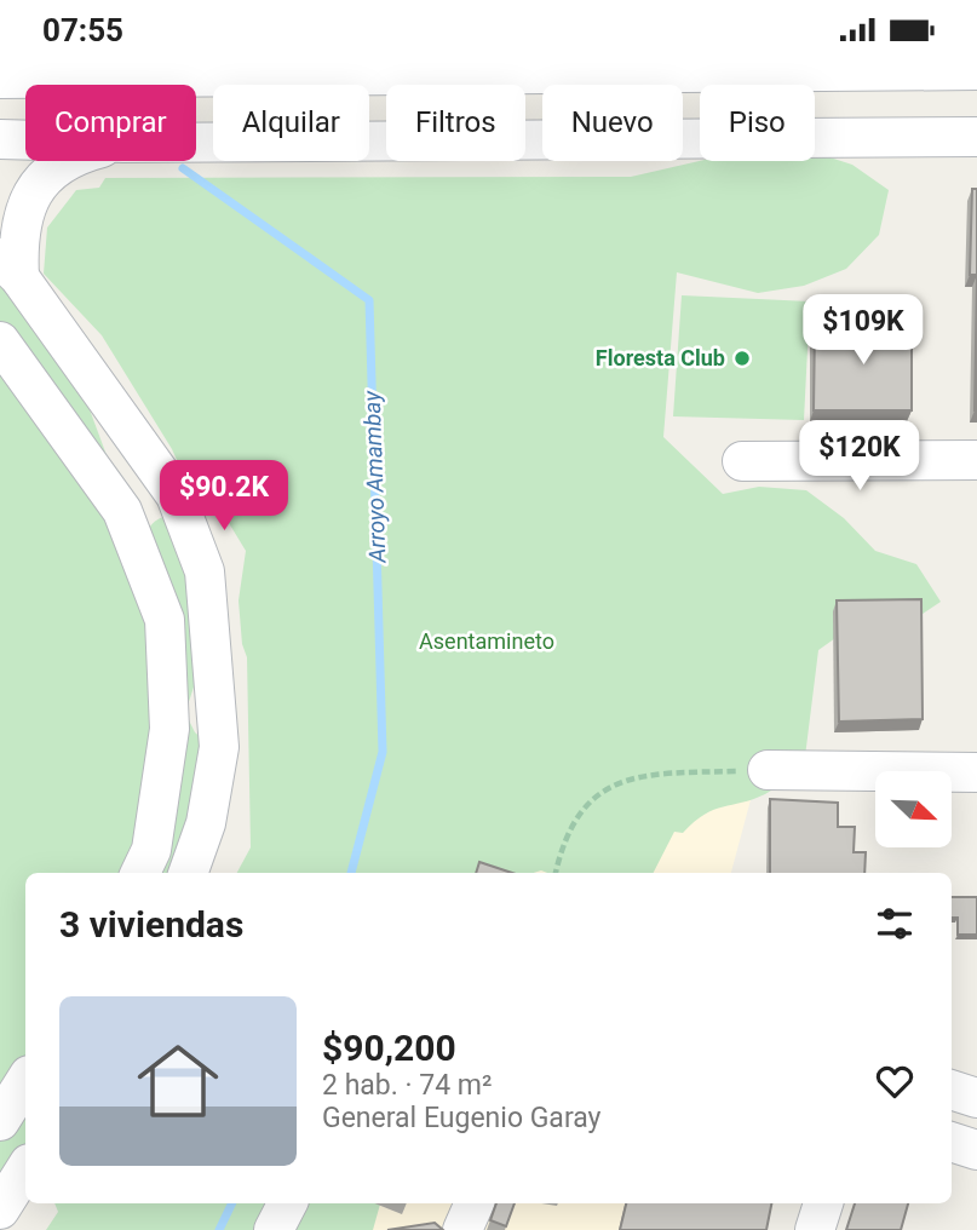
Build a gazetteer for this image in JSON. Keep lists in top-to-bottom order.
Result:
{
  "water": ["Arroyo Amambay"],
  "parks": ["Asentamineto"],
  "places": ["Floresta Club"],
  "north": "bottom right",
  "page": {
    "status": "07:55",
    "chip": [
      "Comprar",
      "Alquilar",
      "Filtros",
      "Nuevo",
      "Piso"
    ],
    "price": ["$109K", "$120K", "$90.2K"],
    "heading": "3 viviendas",
    "list": [
      {
        "name": "$90,200",
        "note": "2 hab. · 74 m² · General Eugenio Garay"
      }
    ]
  }
}
